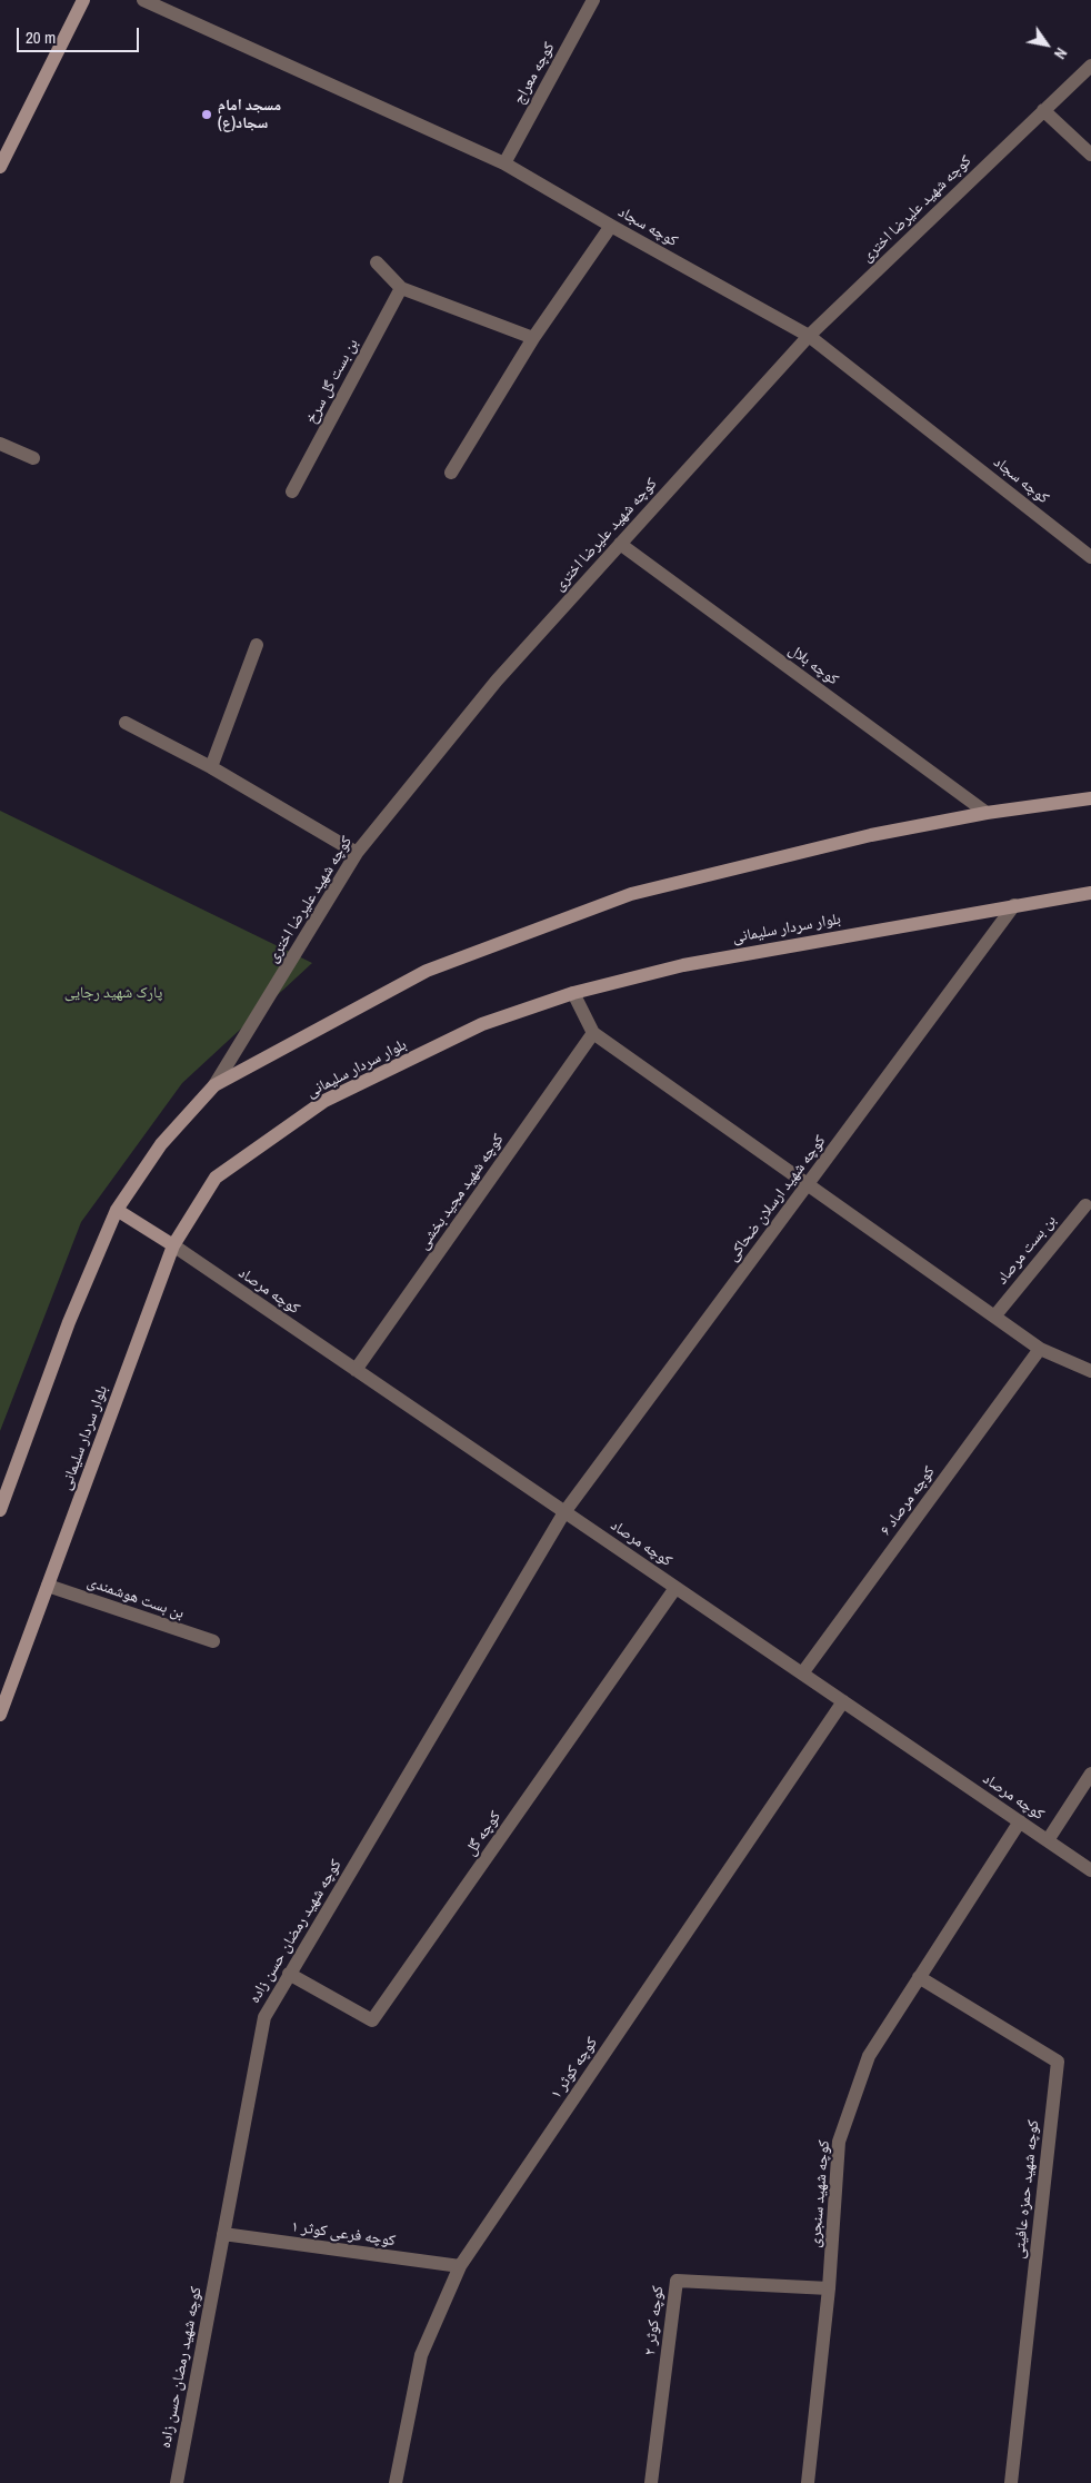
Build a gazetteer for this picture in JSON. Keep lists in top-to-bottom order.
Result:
{
  "streets": {
    "main road": ["بلوار سردار سلیمانی"],
    "street": [
      "کوچه معراج",
      "کوچه شهید علیرضا اختری",
      "کوچه سجاد",
      "بن بست گل سرخ",
      "کوچه بلال",
      "کوچه شهید مجید بخشی",
      "کوچه شهید ارسلان ضحاکی",
      "بن بست مرصاد",
      "کوچه مرصاد",
      "کوچه مرصاد ۶",
      "بن بست هوشمندی",
      "کوچه گل",
      "کوچه شهید رمضان حسن زاده",
      "کوچه کوثر ۱",
      "کوچه شهید حمزه عافیتی",
      "کوچه شهید سنجری",
      "کوچه فرعی کوثر ۱",
      "کوچه کوثر ۲"
    ]
  },
  "crossings": [
    ["کوچه معراج", "کوچه سجاد"],
    ["کوچه شهید علیرضا اختری", "کوچه سجاد"],
    ["کوچه شهید علیرضا اختری", "کوچه بلال"],
    ["بلوار سردار سلیمانی", "کوچه شهید ارسلان ضحاکی"],
    ["بلوار سردار سلیمانی", "کوچه مرصاد"],
    ["بلوار سردار سلیمانی", "بن بست هوشمندی"],
    ["کوچه شهید مجید بخشی", "کوچه مرصاد"],
    ["کوچه شهید ارسلان ضحاکی", "کوچه مرصاد"],
    ["کوچه شهید ارسلان ضحاکی", "کوچه شهید رمضان حسن زاده"],
    ["کوچه مرصاد", "کوچه مرصاد ۶"],
    ["کوچه مرصاد", "کوچه گل"],
    ["کوچه مرصاد", "کوچه شهید رمضان حسن زاده"],
    ["کوچه مرصاد", "کوچه کوثر ۱"],
    ["کوچه مرصاد", "کوچه شهید سنجری"],
    ["کوچه گل", "کوچه شهید رمضان حسن زاده"],
    ["کوچه شهید رمضان حسن زاده", "کوچه فرعی کوثر ۱"],
    ["کوچه کوثر ۱", "کوچه فرعی کوثر ۱"],
    ["کوچه شهید حمزه عافیتی", "کوچه شهید سنجری"],
    ["کوچه شهید سنجری", "کوچه کوثر ۲"]
  ],
  "parks": ["پارک شهید رجایی"],
  "places": ["مسجد امام سجاد(ع)"],
  "scale_bar": "20 m",
  "north": "bottom right"
}
